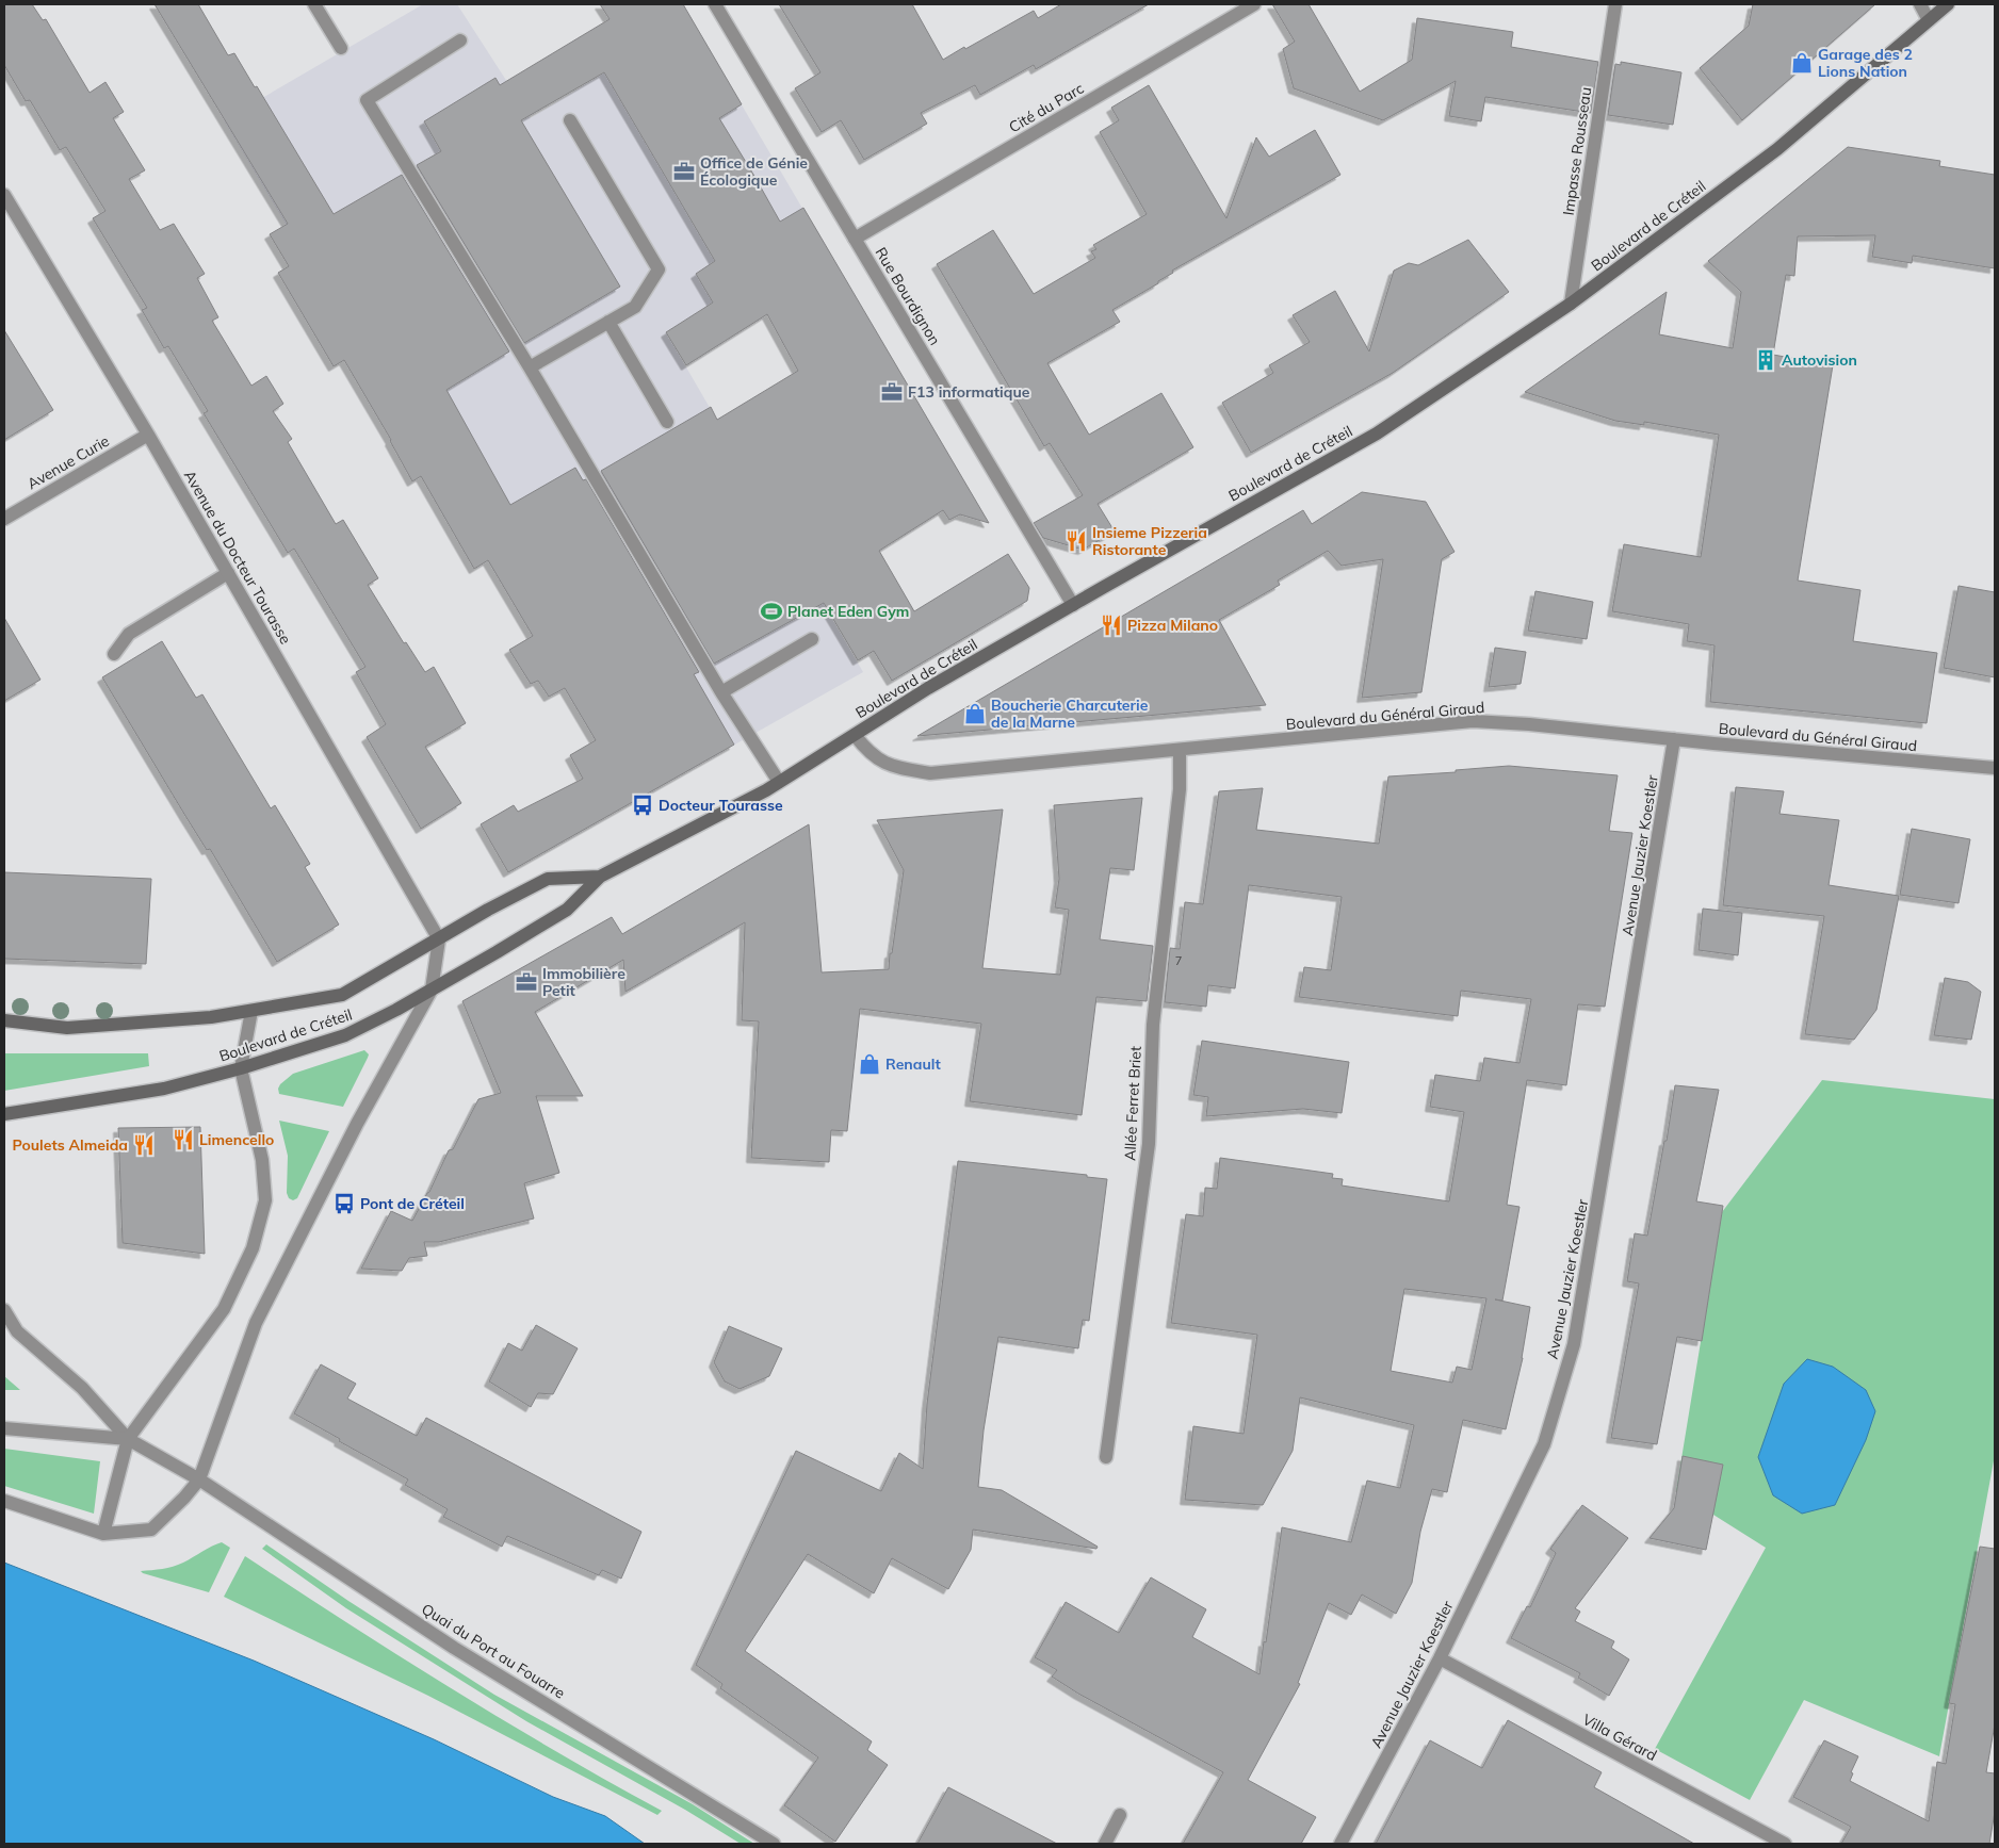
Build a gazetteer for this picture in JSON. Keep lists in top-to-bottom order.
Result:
{
  "streets": {
    "main road": ["Boulevard de Créteil"],
    "street": [
      "Cité du Parc",
      "Impasse Rousseau",
      "Rue Bourdignon",
      "Avenue Curie",
      "Avenue du Docteur Tourasse",
      "Boulevard du Général Giraud",
      "Avenue Jauzier Koestler",
      "Allée Ferret Briet",
      "Quai du Port au Fouarre",
      "Villa Gérard"
    ]
  },
  "crossings": [
    ["Cité du Parc", "Rue Bourdignon"],
    ["Impasse Rousseau", "Boulevard de Créteil"],
    ["Boulevard de Créteil", "Rue Bourdignon"],
    ["Boulevard de Créteil", "Avenue du Docteur Tourasse"],
    ["Boulevard de Créteil", "Boulevard du Général Giraud"],
    ["Avenue Curie", "Avenue du Docteur Tourasse"],
    ["Boulevard du Général Giraud", "Avenue Jauzier Koestler"],
    ["Boulevard du Général Giraud", "Allée Ferret Briet"],
    ["Avenue Jauzier Koestler", "Villa Gérard"]
  ],
  "places": {
    "shop": ["Garage des 2 Lions Nation", "Boucherie Charcuterie de la Marne", "Renault"],
    "office": ["Office de Génie Écologique", "F13 informatique", "Immobilière Petit"],
    "building": ["Autovision"],
    "restaurant": [
      "Insieme Pizzeria Ristorante",
      "Pizza Milano",
      "Limencello",
      "Poulets Almeida"
    ],
    "sports": ["Planet Eden Gym"],
    "bus stop": ["Docteur Tourasse", "Pont de Créteil"]
  },
  "house_numbers": ["7"]
}
